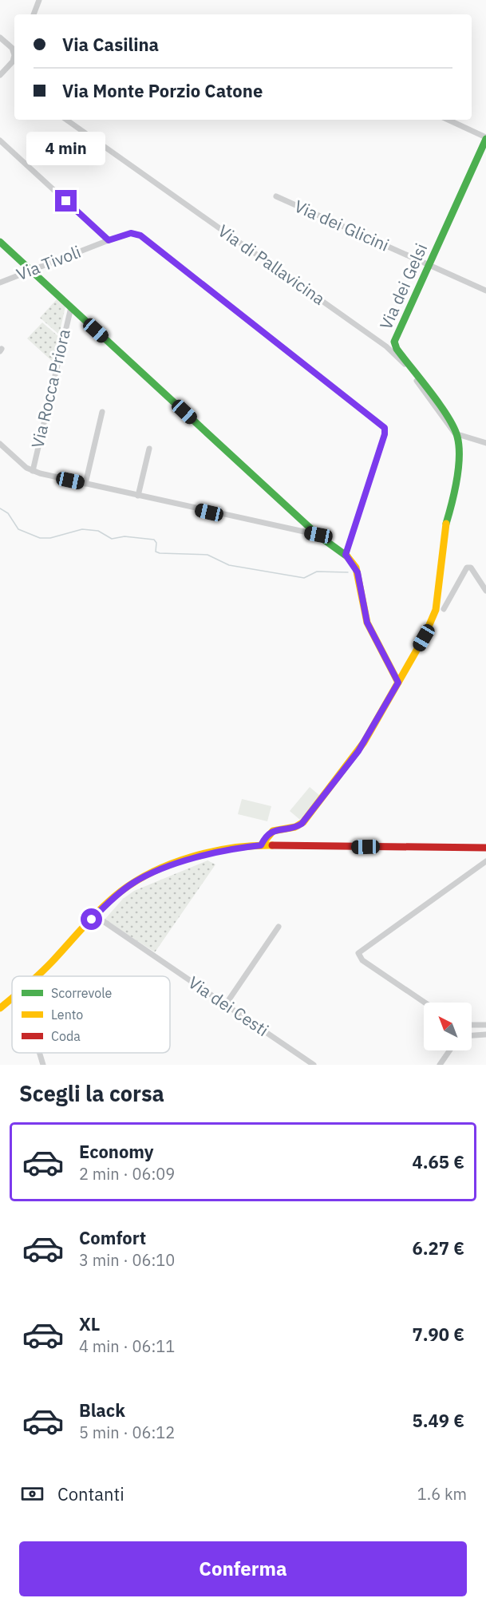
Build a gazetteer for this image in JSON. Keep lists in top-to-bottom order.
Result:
{
  "streets": {
    "street": [
      "Via dei Glicini",
      "Via Tivoli",
      "Via di Pallavicina",
      "Via dei Gelsi",
      "Via Rocca Priora",
      "Via dei Cesti"
    ]
  },
  "crossings": [
    ["Via dei Glicini", "Via dei Gelsi"],
    ["Via di Pallavicina", "Via dei Gelsi"]
  ],
  "legend": ["Scorrevole", "Lento", "Coda"],
  "north": "top left",
  "page": {
    "banner": ["Via Casilina", "Via Monte Porzio Catone"],
    "bubble": "4 min",
    "heading": "Scegli la corsa",
    "list": [
      {
        "name": "Economy",
        "note": "2 min · 06:09",
        "value": "4.65 €"
      },
      {
        "name": "Comfort",
        "note": "3 min · 06:10",
        "value": "6.27 €"
      },
      {
        "name": "XL",
        "note": "4 min · 06:11",
        "value": "7.90 €"
      },
      {
        "name": "Black",
        "note": "5 min · 06:12",
        "value": "5.49 €"
      }
    ],
    "pay": ["Contanti", "1.6 km"],
    "buttons": "Conferma"
  }
}
